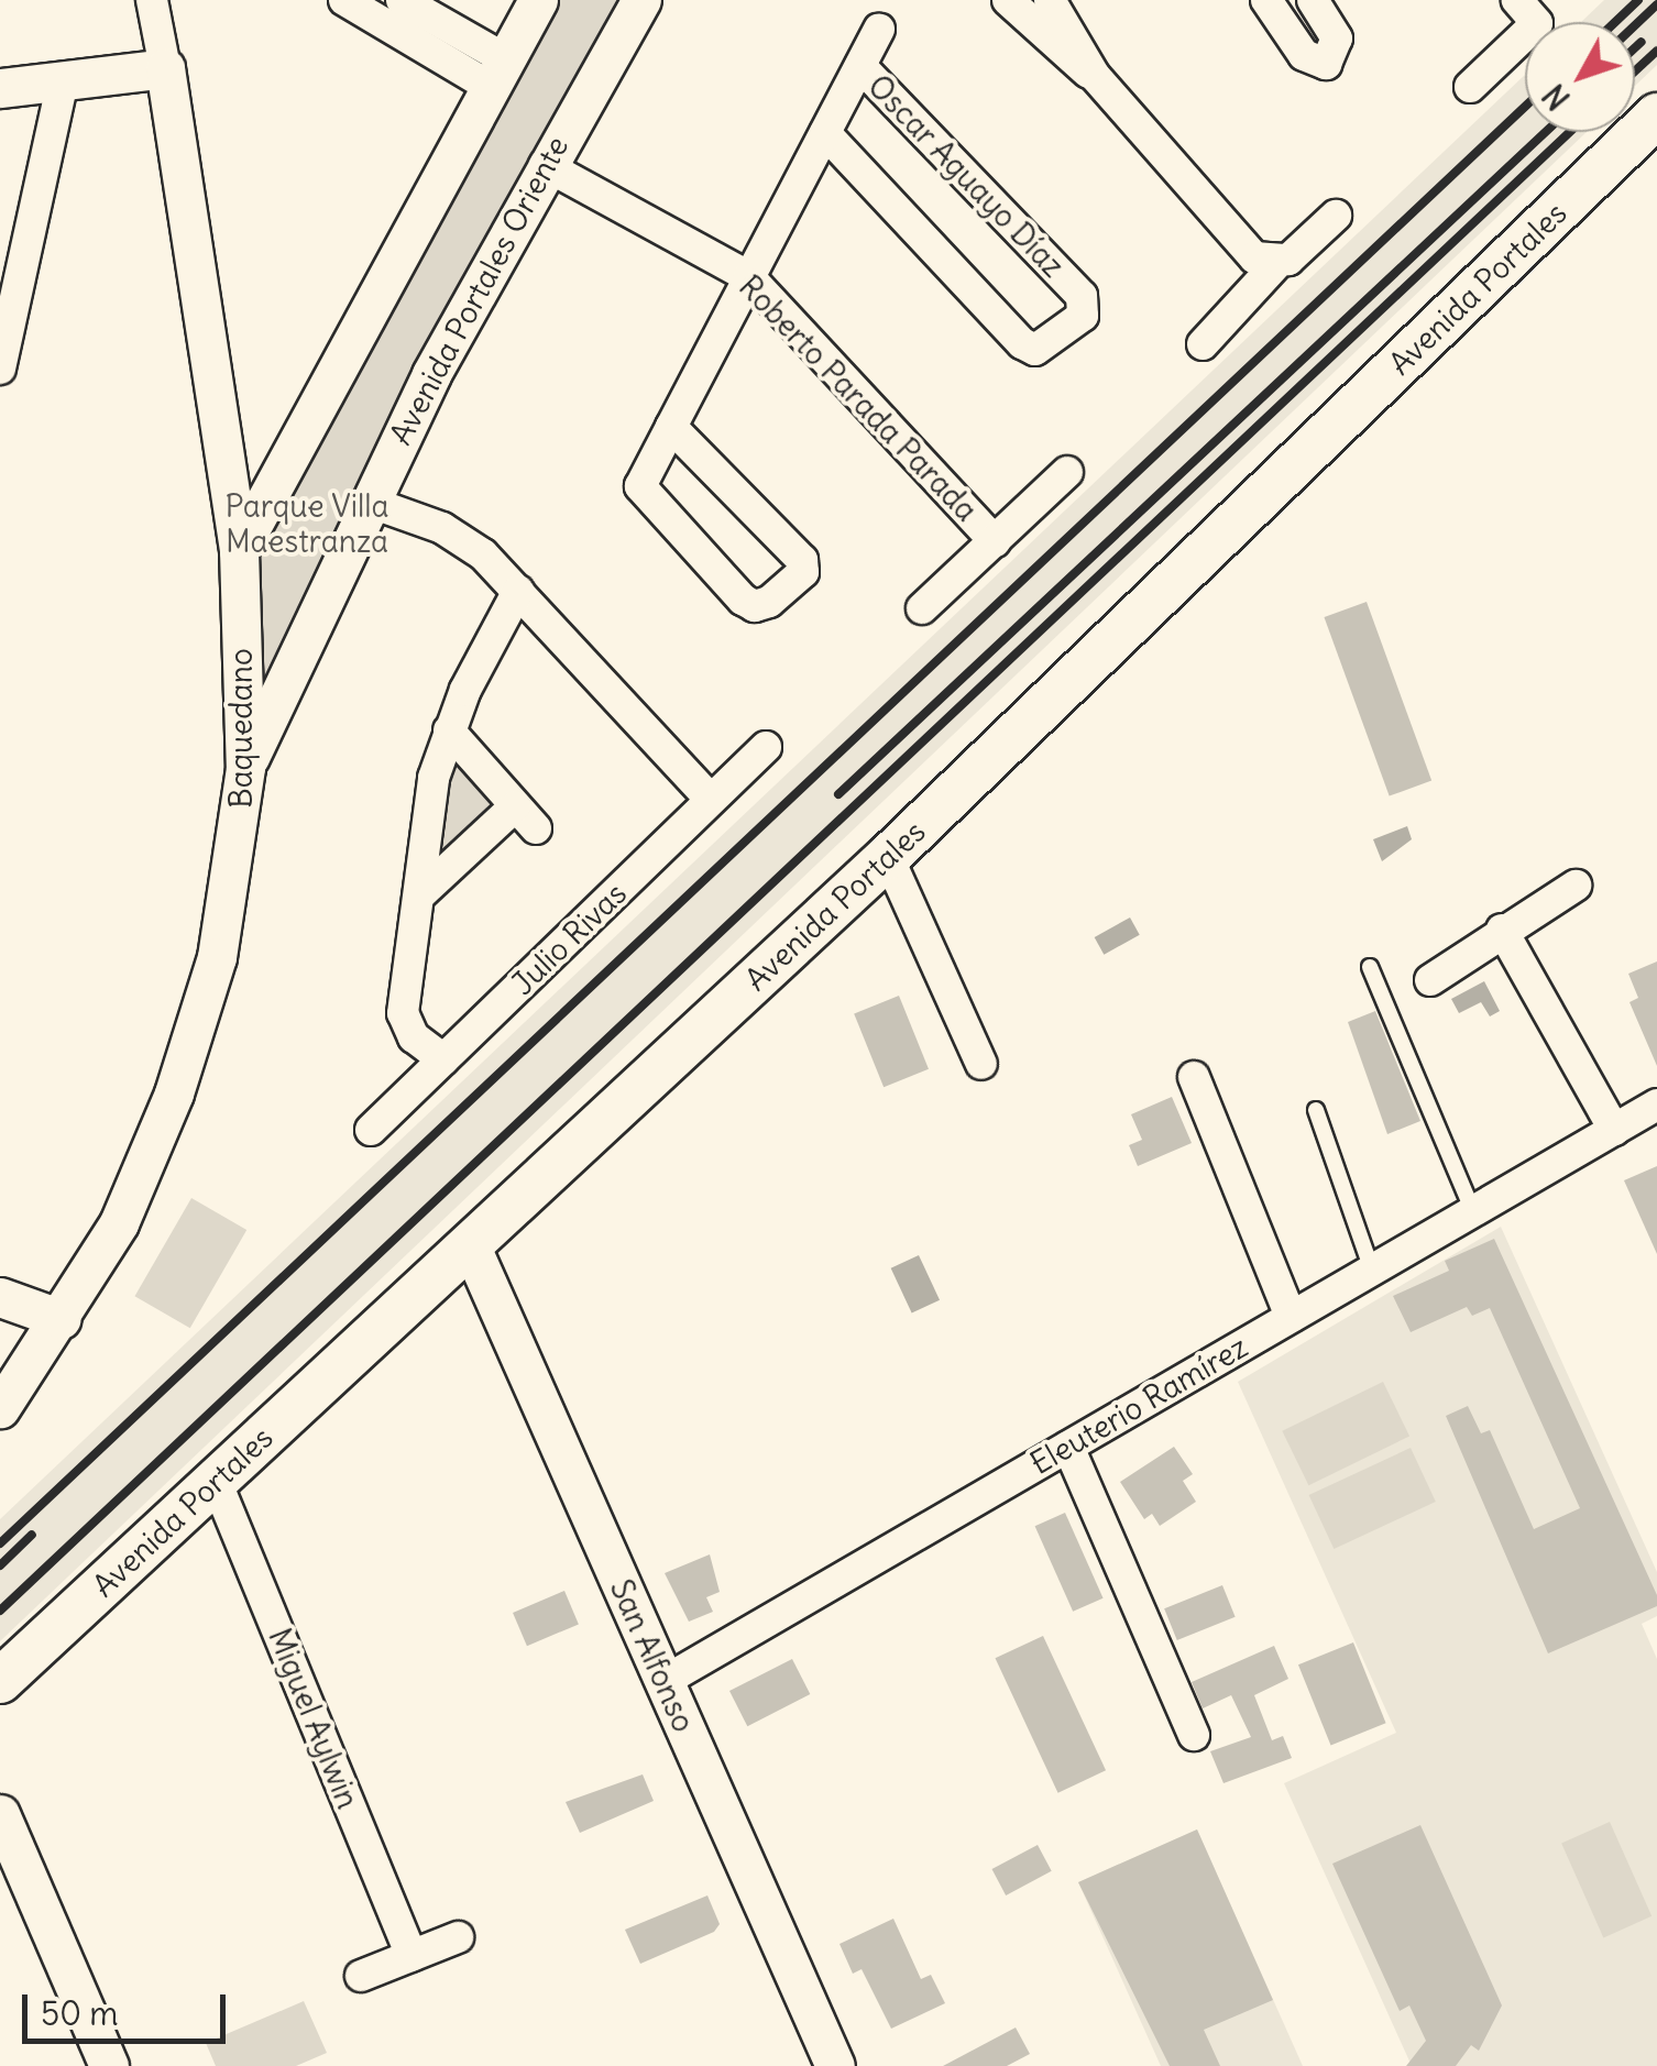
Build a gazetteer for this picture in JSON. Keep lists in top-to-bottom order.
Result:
{
  "streets": {
    "main road": ["Avenida Portales"],
    "street": [
      "Oscar Aguayo Díaz",
      "Avenida Portales Oriente",
      "Roberto Parada Parada",
      "Baquedano",
      "Julio Rivas",
      "Eleuterio Ramírez",
      "San Alfonso",
      "Miguel Aylwin"
    ]
  },
  "crossings": [
    ["Avenida Portales", "San Alfonso"],
    ["Avenida Portales", "Miguel Aylwin"],
    ["Avenida Portales Oriente", "Roberto Parada Parada"],
    ["Avenida Portales Oriente", "Baquedano"],
    ["Eleuterio Ramírez", "San Alfonso"]
  ],
  "parks": ["Parque Villa Maestranza"],
  "scale_bar": "50 m",
  "north": "bottom left"
}
